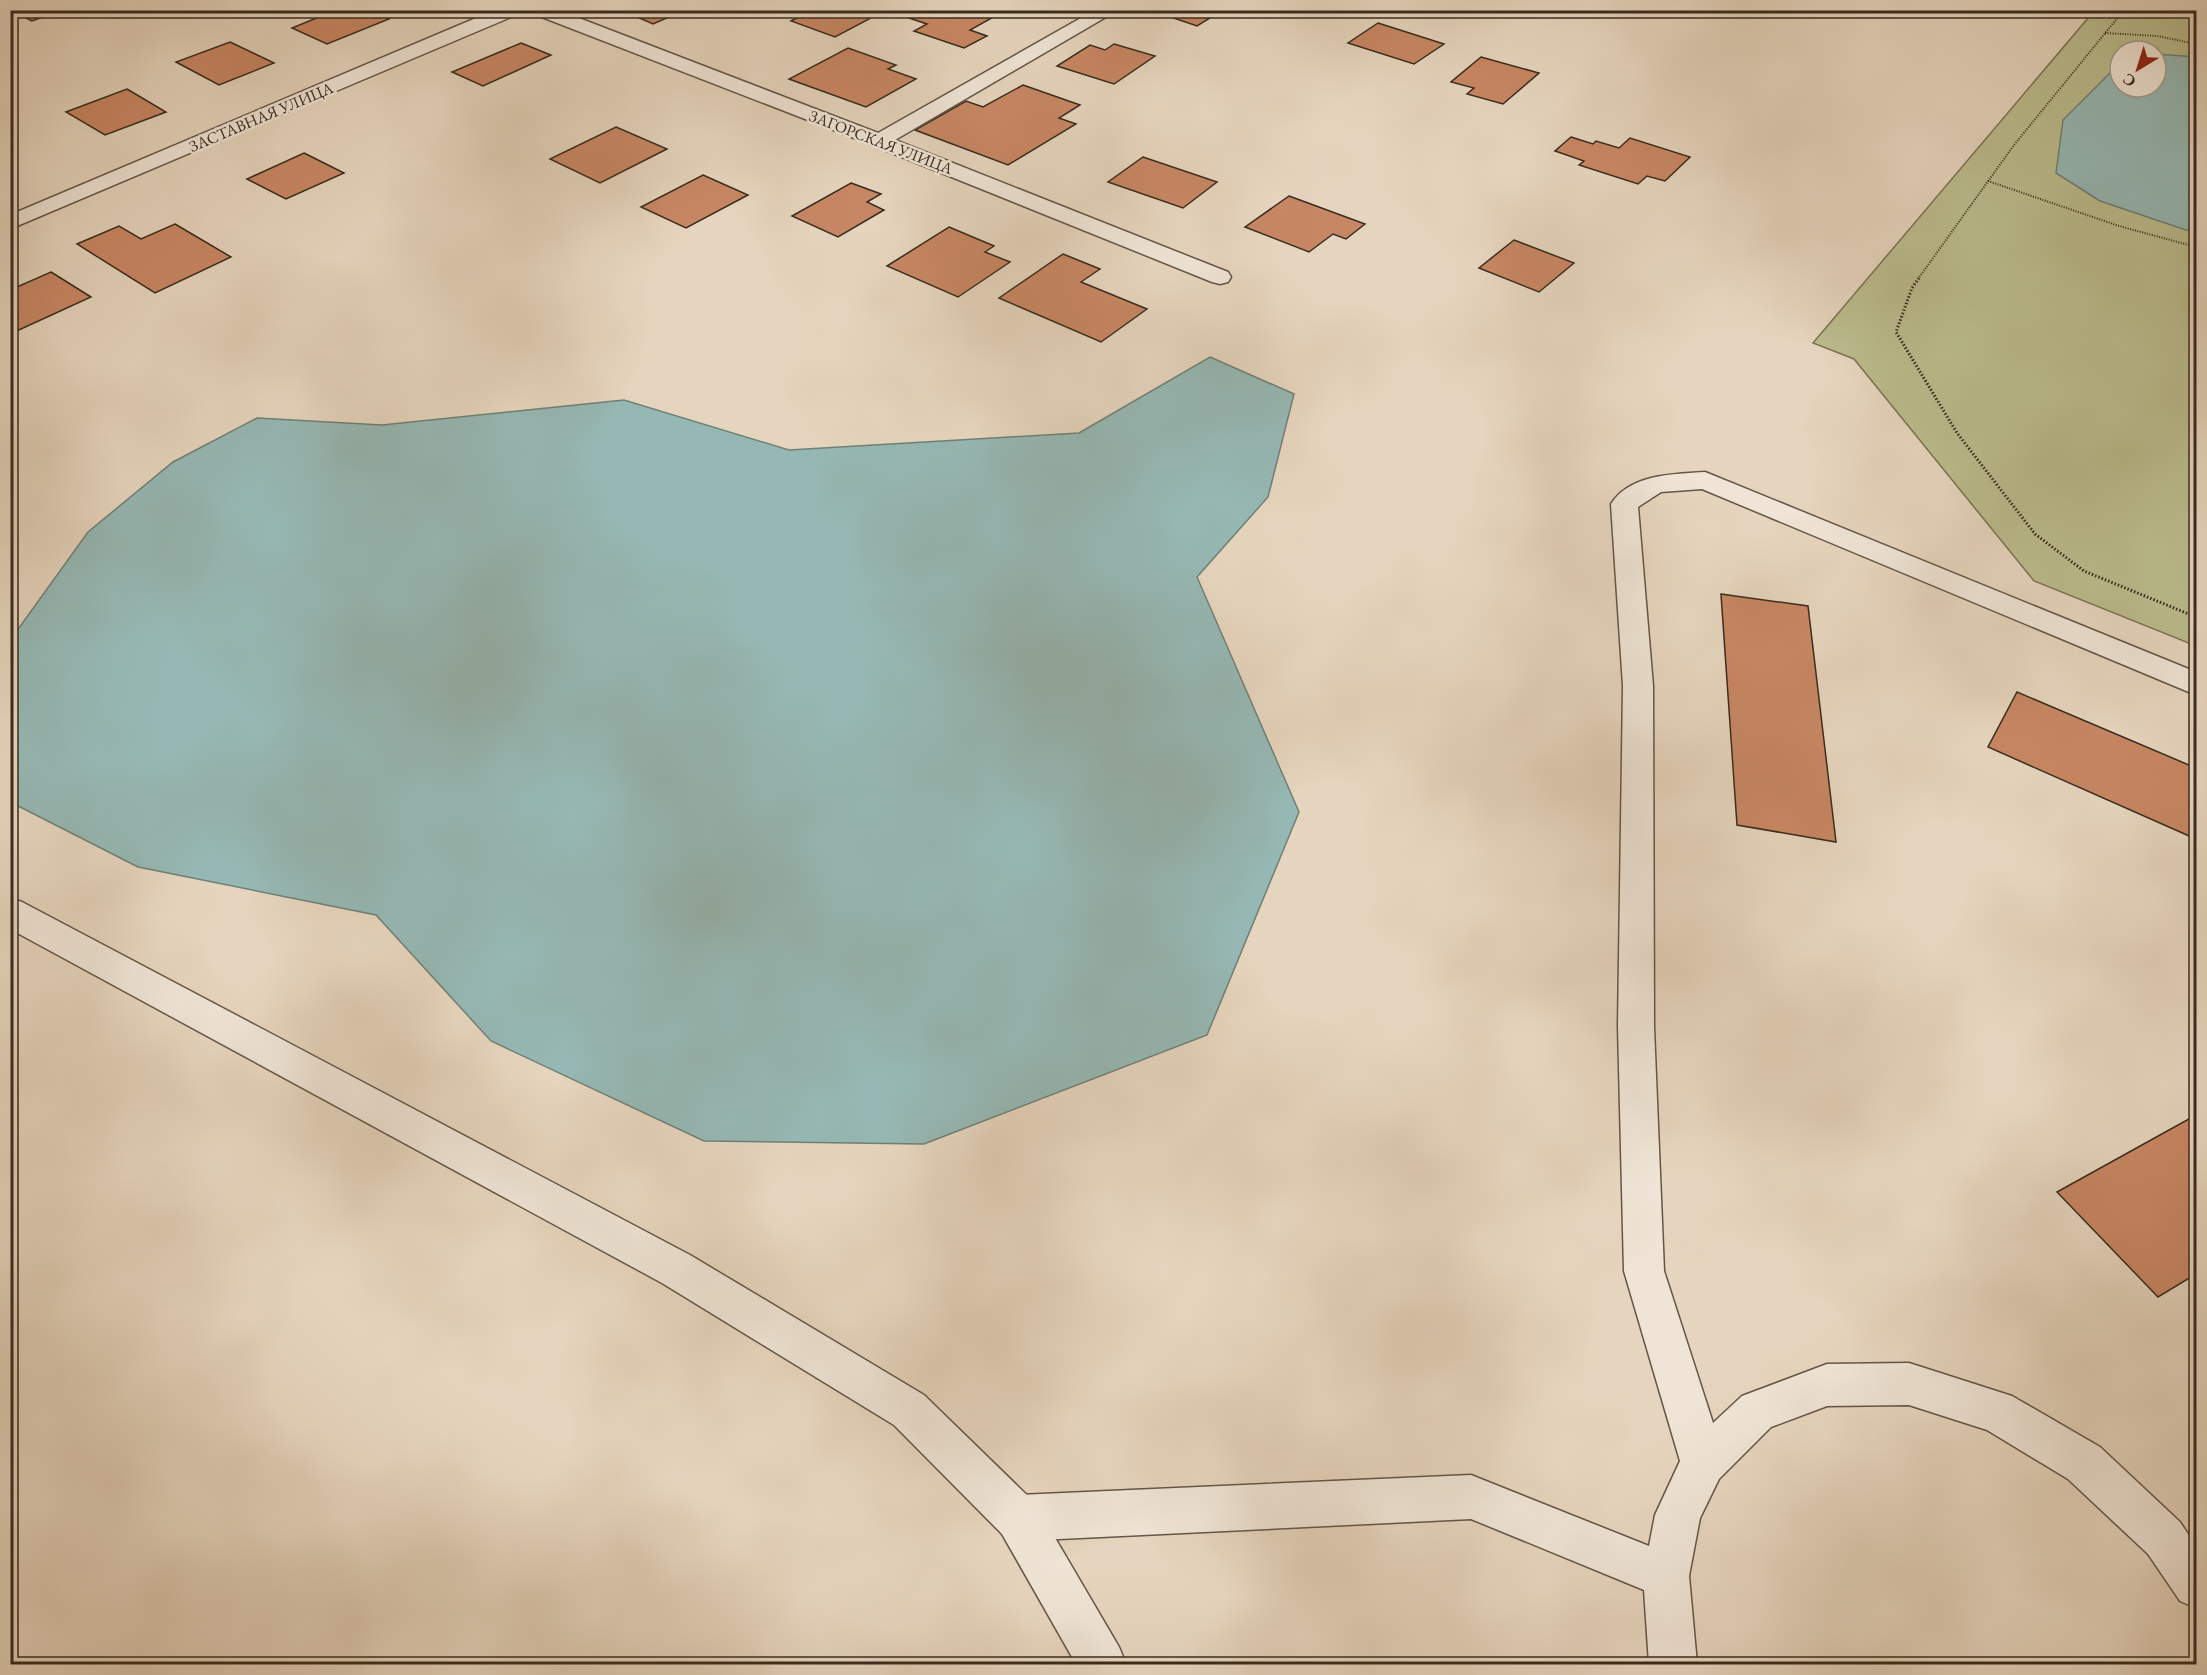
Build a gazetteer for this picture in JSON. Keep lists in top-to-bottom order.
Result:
{
  "streets": {
    "street": ["ЗАСТАВНАЯ УЛИЦА", "ЗАГОРСКАЯ УЛИЦА"]
  },
  "north": "bottom left"
}
